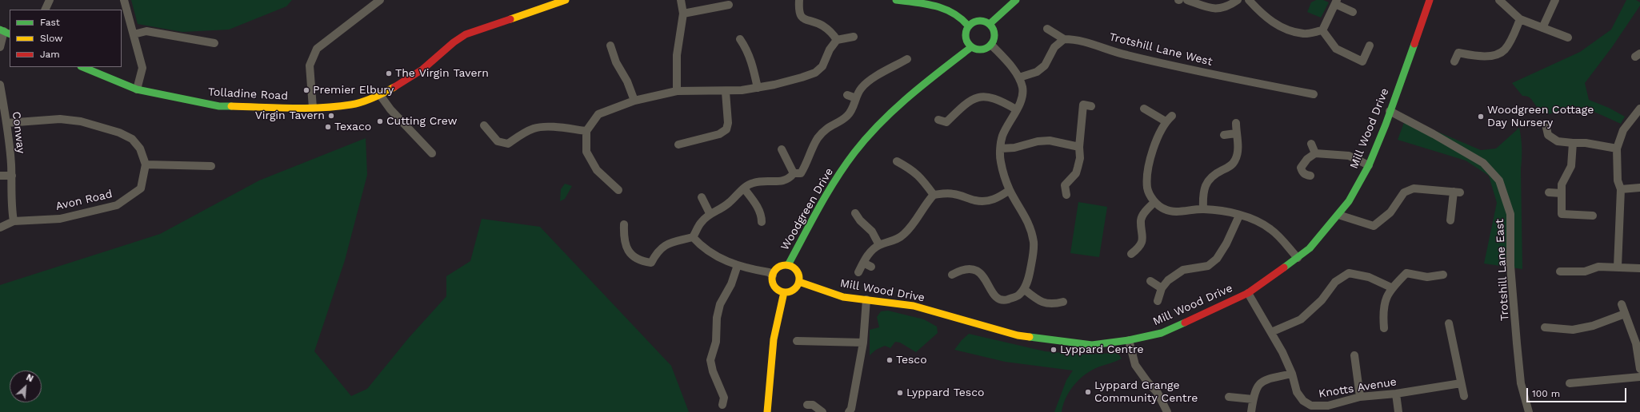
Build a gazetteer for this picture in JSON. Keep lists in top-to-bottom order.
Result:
{
  "streets": {
    "main road": ["Tolladine Road", "Mill Wood Drive", "Woodgreen Drive"],
    "street": [
      "Trotshill Lane West",
      "Conway",
      "Avon Road",
      "Trotshill Lane East",
      "Knotts Avenue"
    ]
  },
  "crossings": [
    ["Mill Wood Drive", "Woodgreen Drive"],
    ["Mill Wood Drive", "Trotshill Lane East"],
    ["Mill Wood Drive", "Knotts Avenue"],
    ["Conway", "Avon Road"]
  ],
  "places": [
    "The Virgin Tavern",
    "Premier Elbury",
    "Virgin Tavern",
    "Woodgreen Cottage Day Nursery",
    "Cutting Crew",
    "Texaco",
    "Lyppard Centre",
    "Tesco",
    "Lyppard Grange Community Centre",
    "Lyppard Tesco"
  ],
  "legend": ["Fast", "Slow", "Jam"],
  "scale_bar": "100 m",
  "north": "top right"
}
